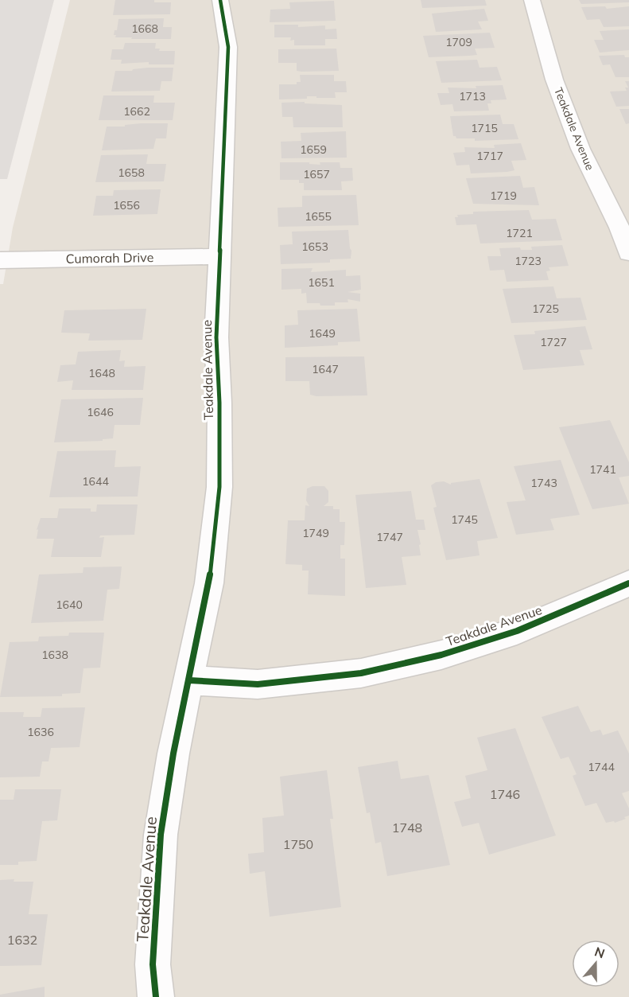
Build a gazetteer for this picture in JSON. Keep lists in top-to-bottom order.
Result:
{
  "streets": {
    "street": ["Teakdale Avenue", "Cumorah Drive"]
  },
  "crossings": [
    ["Teakdale Avenue", "Cumorah Drive"]
  ],
  "house_numbers": [
    "1668",
    "1709",
    "1713",
    "1662",
    "1715",
    "1659",
    "1717",
    "1658",
    "1657",
    "1719",
    "1656",
    "1655",
    "1721",
    "1653",
    "1723",
    "1651",
    "1725",
    "1649",
    "1727",
    "1647",
    "1648",
    "1646",
    "1741",
    "1644",
    "1743",
    "1745",
    "1749",
    "1747",
    "1640",
    "1638",
    "1636",
    "1744",
    "1746",
    "1748",
    "1750",
    "1632"
  ],
  "north": "top"
}
